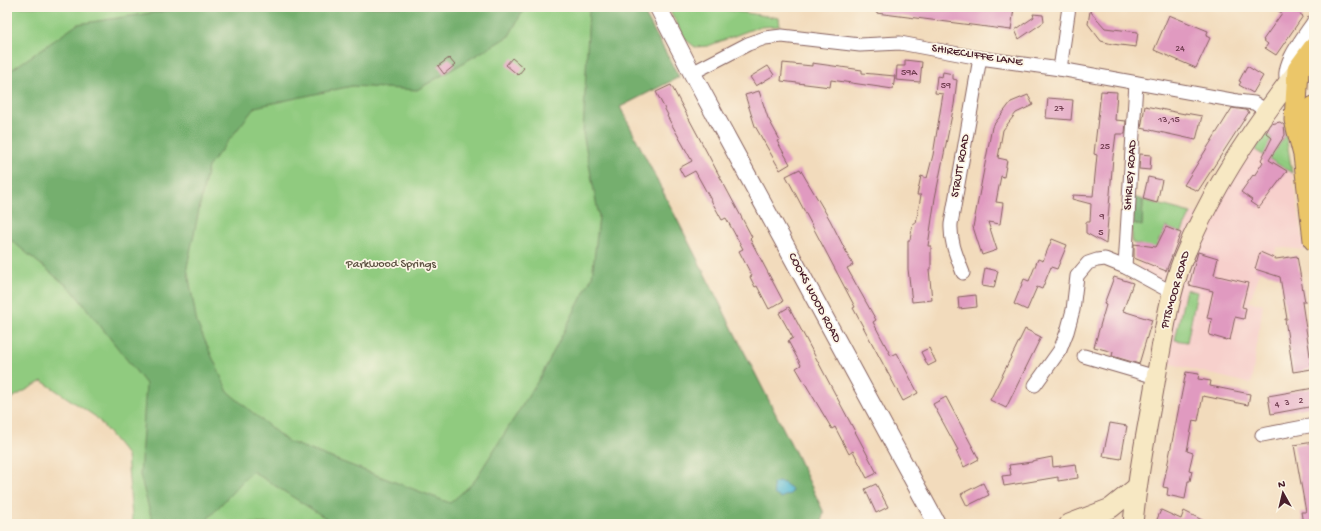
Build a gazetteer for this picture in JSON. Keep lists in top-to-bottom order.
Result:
{
  "streets": {
    "main road": ["PITSMOOR ROAD"],
    "street": [
      "SHIRECLIFFE LANE",
      "STRUTT ROAD",
      "SHIRLEY ROAD",
      "COOKS WOOD ROAD"
    ]
  },
  "crossings": [
    ["SHIRECLIFFE LANE", "STRUTT ROAD"],
    ["SHIRECLIFFE LANE", "SHIRLEY ROAD"],
    ["SHIRECLIFFE LANE", "PITSMOOR ROAD"],
    ["SHIRECLIFFE LANE", "COOKS WOOD ROAD"]
  ],
  "parks": ["Parkwood Springs"],
  "house_numbers": [
    "24",
    "59A",
    "59",
    "27",
    "13,15",
    "25",
    "9",
    "5",
    "2",
    "3",
    "4"
  ],
  "north": "top"
}
